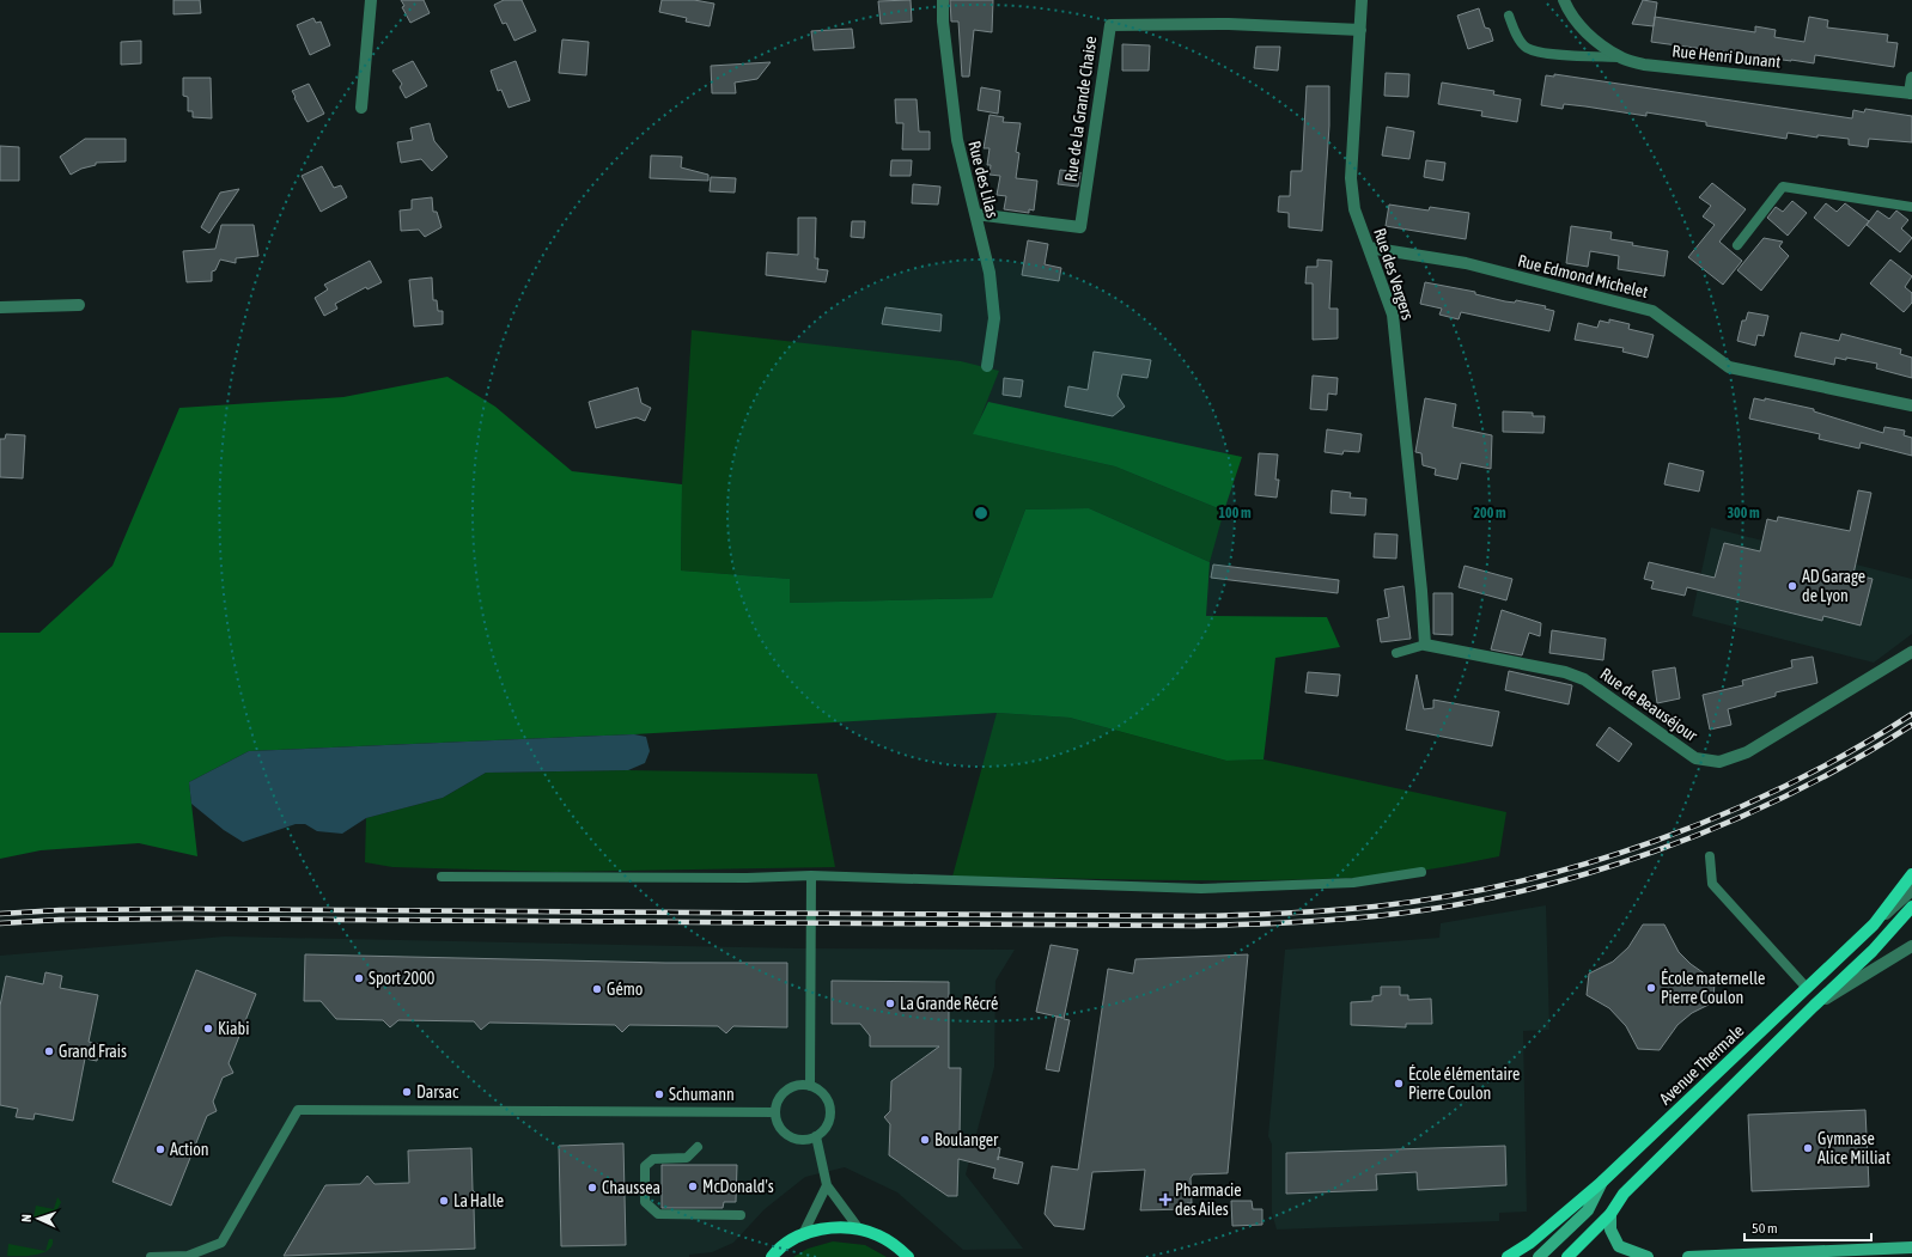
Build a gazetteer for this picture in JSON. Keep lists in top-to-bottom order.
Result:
{
  "streets": {
    "main road": ["Avenue Thermale"],
    "street": [
      "Rue Henri Dunant",
      "Rue de la Grande Chaise",
      "Rue des Lilas",
      "Rue des Vergers",
      "Rue Edmond Michelet",
      "Rue de Beauséjour"
    ]
  },
  "crossings": [
    ["Rue de la Grande Chaise", "Rue des Lilas"],
    ["Rue de la Grande Chaise", "Rue des Vergers"],
    ["Rue des Vergers", "Rue Edmond Michelet"],
    ["Rue des Vergers", "Rue de Beauséjour"]
  ],
  "places": {
    "other": [
      "AD Garage de Lyon",
      "Sport 2000",
      "École maternelle Pierre Coulon",
      "Gémo",
      "La Grande Récré",
      "Kiabi",
      "Grand Frais",
      "École élémentaire Pierre Coulon",
      "Darsac",
      "Schumann",
      "Boulanger",
      "Gymnase Alice Milliat",
      "Action",
      "McDonald's",
      "Chaussea",
      "La Halle"
    ],
    "health": ["Pharmacie des Ailes"]
  },
  "scale_bar": "50 m",
  "north": "left",
  "rings": ["100 m", "200 m", "300 m"]
}
